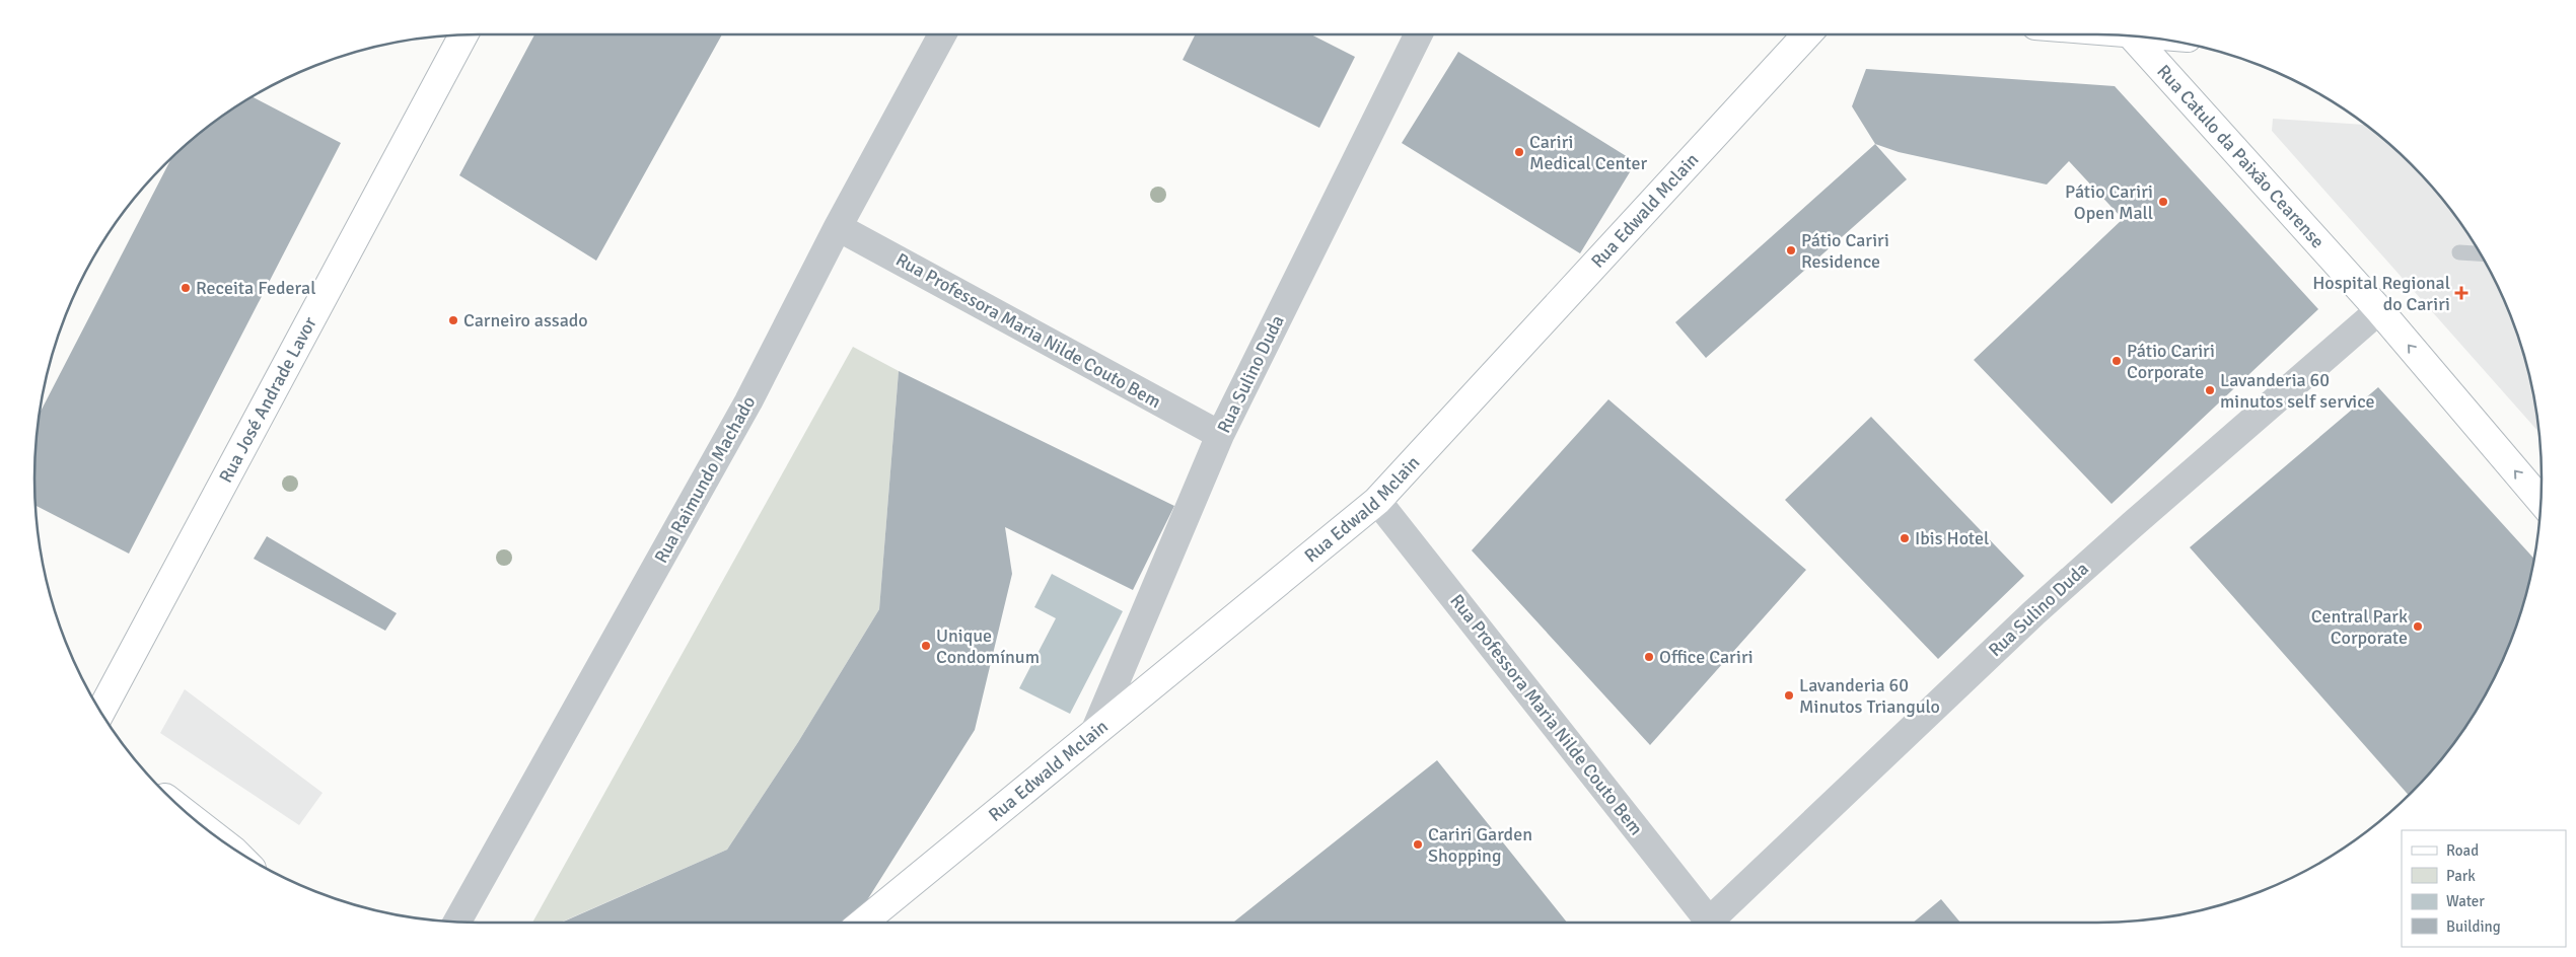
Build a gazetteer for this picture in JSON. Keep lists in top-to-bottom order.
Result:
{
  "streets": {
    "street": [
      "Rua Catulo da Paixão Cearense",
      "Rua Edwald Mclain",
      "Rua Professora Maria Nilde Couto Bem",
      "Rua Sulino Duda",
      "Rua José Andrade Lavor",
      "Rua Raimundo Machado"
    ]
  },
  "crossings": [
    ["Rua Catulo da Paixão Cearense", "Rua Sulino Duda"],
    ["Rua Edwald Mclain", "Rua Professora Maria Nilde Couto Bem"],
    ["Rua Edwald Mclain", "Rua Sulino Duda"],
    ["Rua Professora Maria Nilde Couto Bem", "Rua Sulino Duda"],
    ["Rua Professora Maria Nilde Couto Bem", "Rua Raimundo Machado"]
  ],
  "one_way": ["Rua Catulo da Paixão Cearense"],
  "places": {
    "other": [
      "Cariri Medical Center",
      "Pátio Cariri Open Mall",
      "Pátio Cariri Residence",
      "Receita Federal",
      "Carneiro assado",
      "Pátio Cariri Corporate",
      "Lavanderia 60 minutos self service",
      "Ibis Hotel",
      "Central Park Corporate",
      "Unique Condomínum",
      "Office Cariri",
      "Lavanderia 60 Minutos Triangulo",
      "Cariri Garden Shopping"
    ],
    "health": ["Hospital Regional do Cariri"]
  },
  "legend": [
    "Road",
    "Park",
    "Water",
    "Building"
  ]
}
